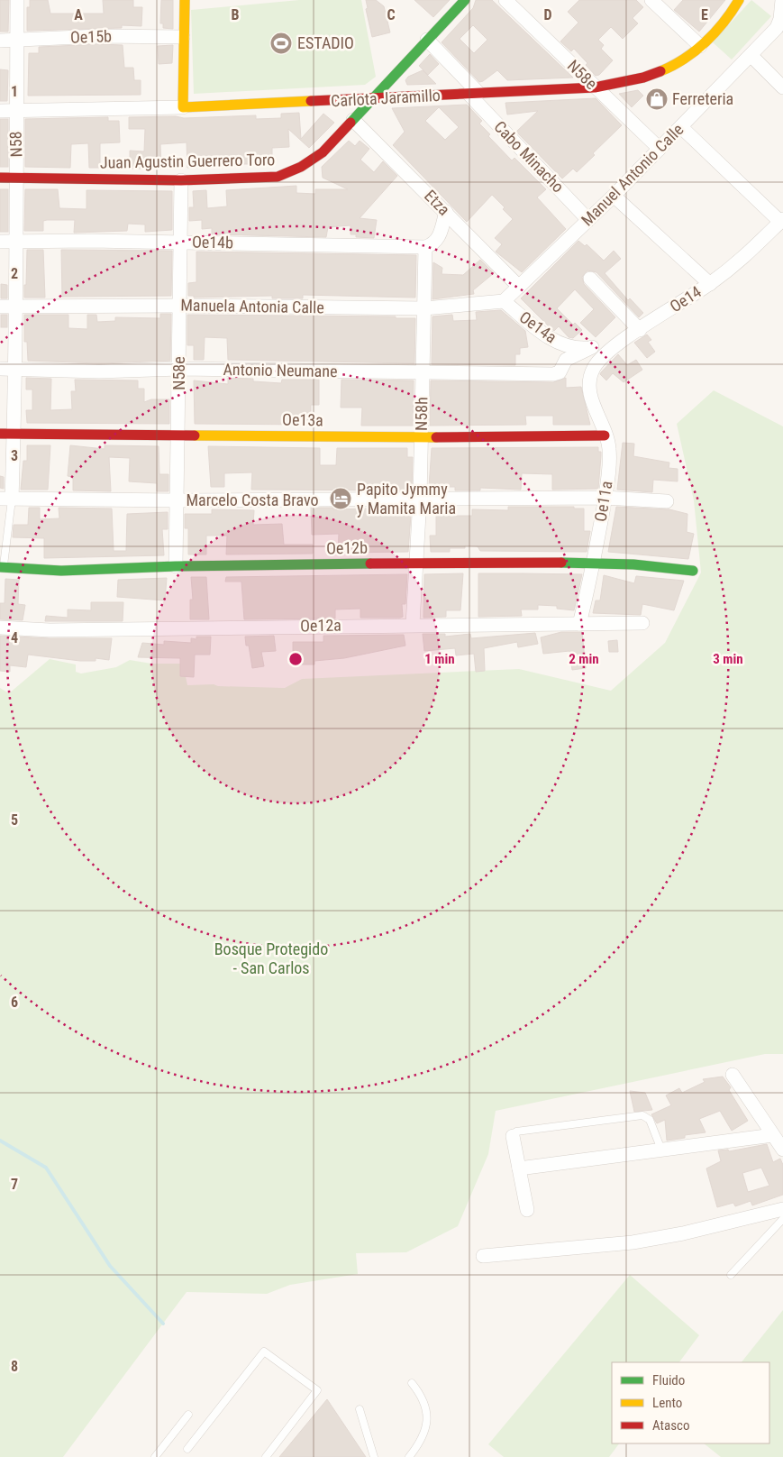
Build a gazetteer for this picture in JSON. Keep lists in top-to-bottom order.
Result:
{
  "streets": {
    "street": [
      "Oe15b",
      "N58e",
      "Carlota Jaramillo",
      "N58",
      "Cabo Minacho",
      "Juan Agustin Guerrero Toro",
      "Manuel Antonio Calle",
      "Etza",
      "Oe14b",
      "Oe14",
      "Manuela Antonia Calle",
      "Oe14a",
      "Antonio Neumane",
      "N58h",
      "Oe13a",
      "Marcelo Costa Bravo",
      "Oe11a",
      "Oe12b",
      "Oe12a"
    ]
  },
  "crossings": [
    ["Oe15b", "N58"],
    ["N58e", "Carlota Jaramillo"],
    ["N58e", "Juan Agustin Guerrero Toro"],
    ["N58e", "Manuel Antonio Calle"],
    ["N58e", "Oe14b"],
    ["N58e", "Manuela Antonia Calle"],
    ["N58e", "Antonio Neumane"],
    ["N58e", "Oe13a"],
    ["N58e", "Marcelo Costa Bravo"],
    ["N58e", "Oe12b"],
    ["Carlota Jaramillo", "N58"],
    ["Carlota Jaramillo", "Cabo Minacho"],
    ["Carlota Jaramillo", "Juan Agustin Guerrero Toro"],
    ["N58", "Juan Agustin Guerrero Toro"],
    ["N58", "Oe14b"],
    ["N58", "Manuela Antonia Calle"],
    ["N58", "Antonio Neumane"],
    ["N58", "Oe13a"],
    ["N58", "Marcelo Costa Bravo"],
    ["Cabo Minacho", "Juan Agustin Guerrero Toro"],
    ["Cabo Minacho", "Manuel Antonio Calle"],
    ["Juan Agustin Guerrero Toro", "Etza"],
    ["Manuel Antonio Calle", "Etza"],
    ["Manuel Antonio Calle", "Manuela Antonia Calle"],
    ["Manuel Antonio Calle", "Oe14a"],
    ["Oe14b", "N58h"],
    ["Oe14", "Oe14a"],
    ["Oe14", "Oe11a"],
    ["Manuela Antonia Calle", "Oe14a"],
    ["Manuela Antonia Calle", "N58h"],
    ["Oe14a", "Antonio Neumane"],
    ["Antonio Neumane", "N58h"],
    ["N58h", "Oe13a"],
    ["N58h", "Marcelo Costa Bravo"],
    ["N58h", "Oe12b"],
    ["N58h", "Oe12a"],
    ["Oe13a", "Oe11a"],
    ["Marcelo Costa Bravo", "Oe11a"],
    ["Oe11a", "Oe12b"],
    ["Oe11a", "Oe12a"]
  ],
  "parks": ["Bosque Protegido - San Carlos"],
  "places": {
    "sports": ["ESTADIO"],
    "shop": ["Ferreteria"],
    "hotel": ["Papito Jymmy y Mamita Maria"]
  },
  "legend": ["Fluido", "Lento", "Atasco"],
  "grid": {
    "columns": [
      "A",
      "B",
      "C",
      "D",
      "E"
    ],
    "rows": [
      "1",
      "2",
      "3",
      "4",
      "5",
      "6",
      "7",
      "8"
    ]
  },
  "rings": ["1 min", "2 min", "3 min"]
}
